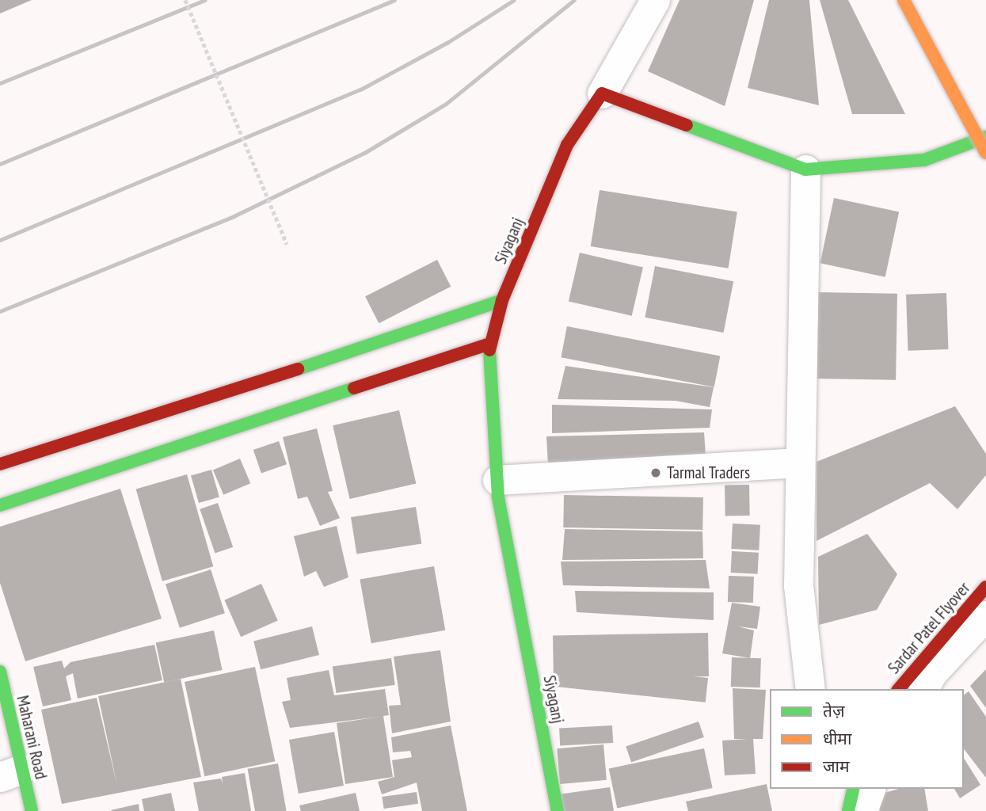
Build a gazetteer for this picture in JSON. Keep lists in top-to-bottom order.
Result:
{
  "streets": {
    "street": ["Siyaganj", "Sardar Patel Flyover", "Maharani Road"]
  },
  "places": ["Tarmal Traders"],
  "legend": ["तेज़", "धीमा", "जाम"]
}
